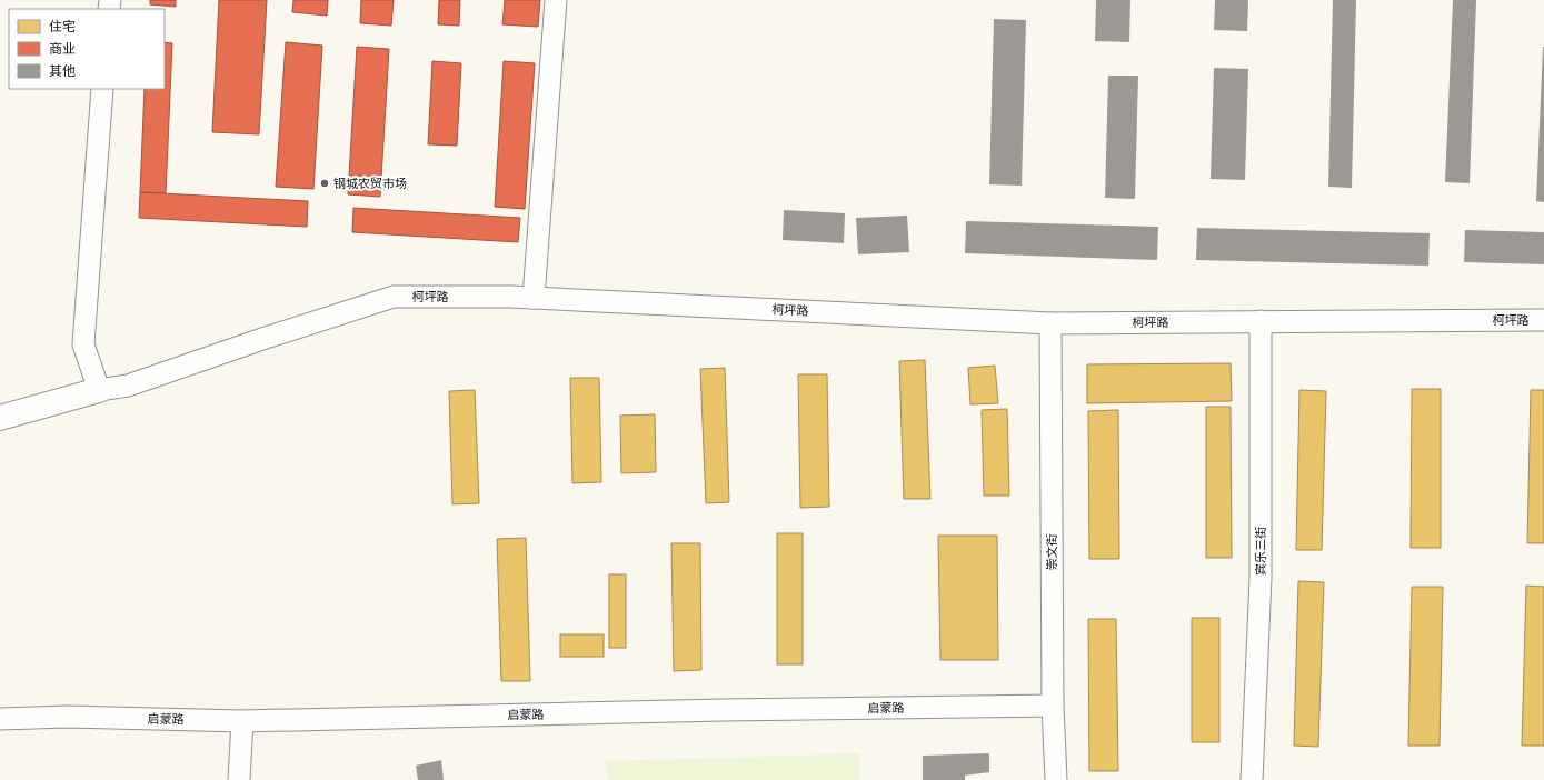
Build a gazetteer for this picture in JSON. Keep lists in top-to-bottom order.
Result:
{
  "streets": {
    "street": [
      "柯坪路",
      "宾乐三街",
      "崇文街",
      "启蒙路"
    ]
  },
  "crossings": [
    ["柯坪路", "宾乐三街"],
    ["柯坪路", "崇文街"],
    ["崇文街", "启蒙路"]
  ],
  "places": ["钢城农贸市场"],
  "legend": ["住宅", "商业", "其他"]
}
